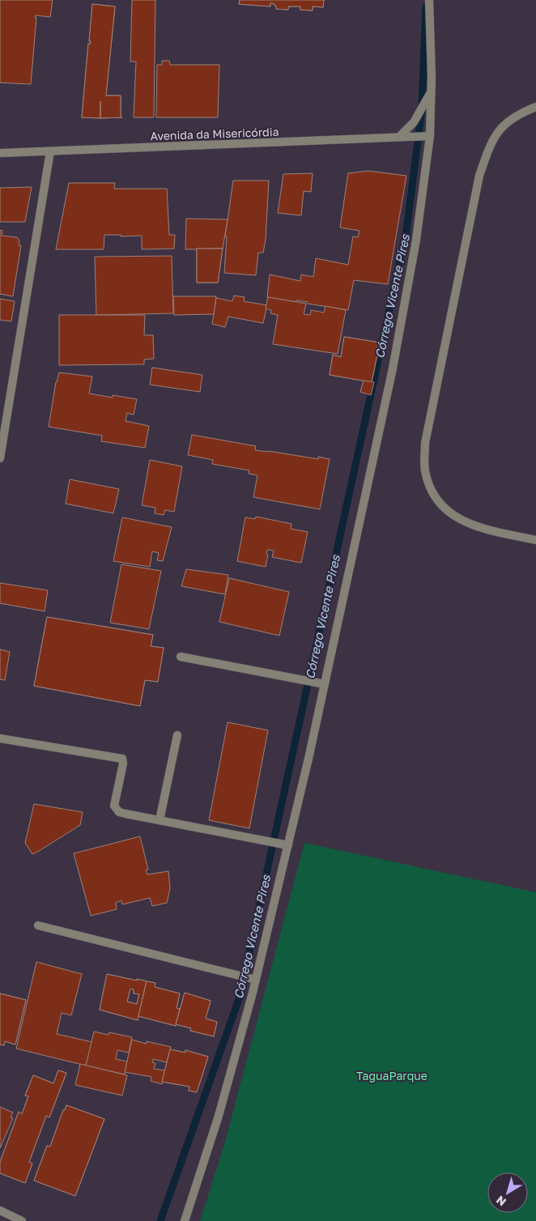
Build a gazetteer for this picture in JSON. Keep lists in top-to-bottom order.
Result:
{
  "streets": {
    "street": ["Avenida da Misericórdia"]
  },
  "water": ["Córrego Vicente Pires"],
  "parks": ["TaguaParque"],
  "north": "bottom left"
}
